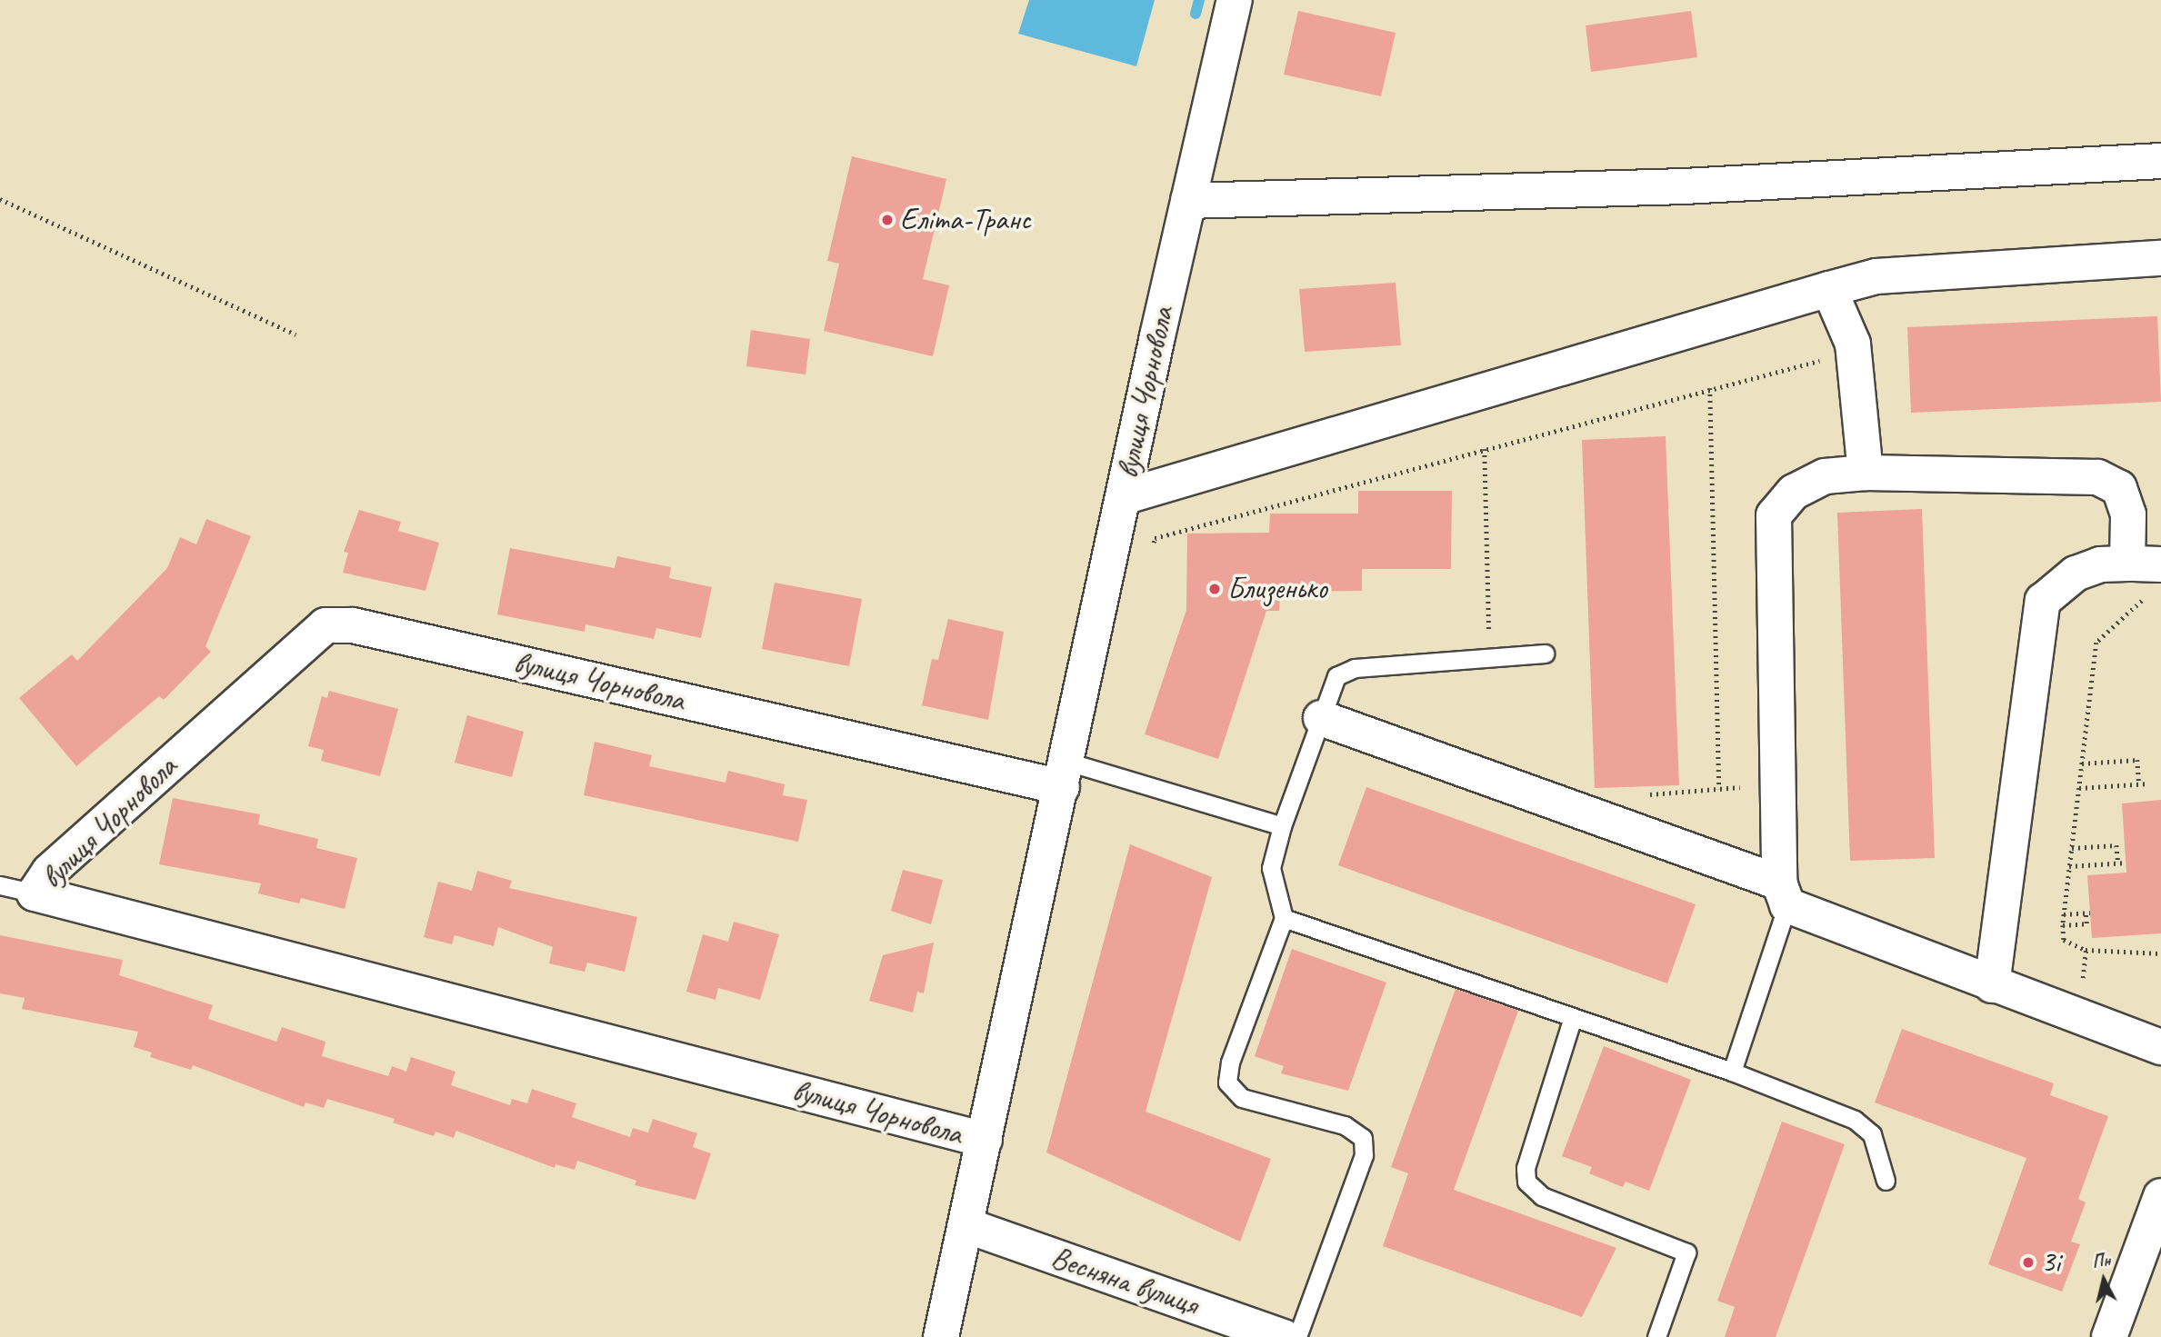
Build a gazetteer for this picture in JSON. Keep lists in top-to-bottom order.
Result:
{
  "streets": {
    "street": ["вулиця Чорновола", "Весняна вулиця"]
  },
  "crossings": [
    ["вулиця Чорновола", "Весняна вулиця"]
  ],
  "places": ["Еліта-Транс", "Близенько", "3і"],
  "north": "top"
}
